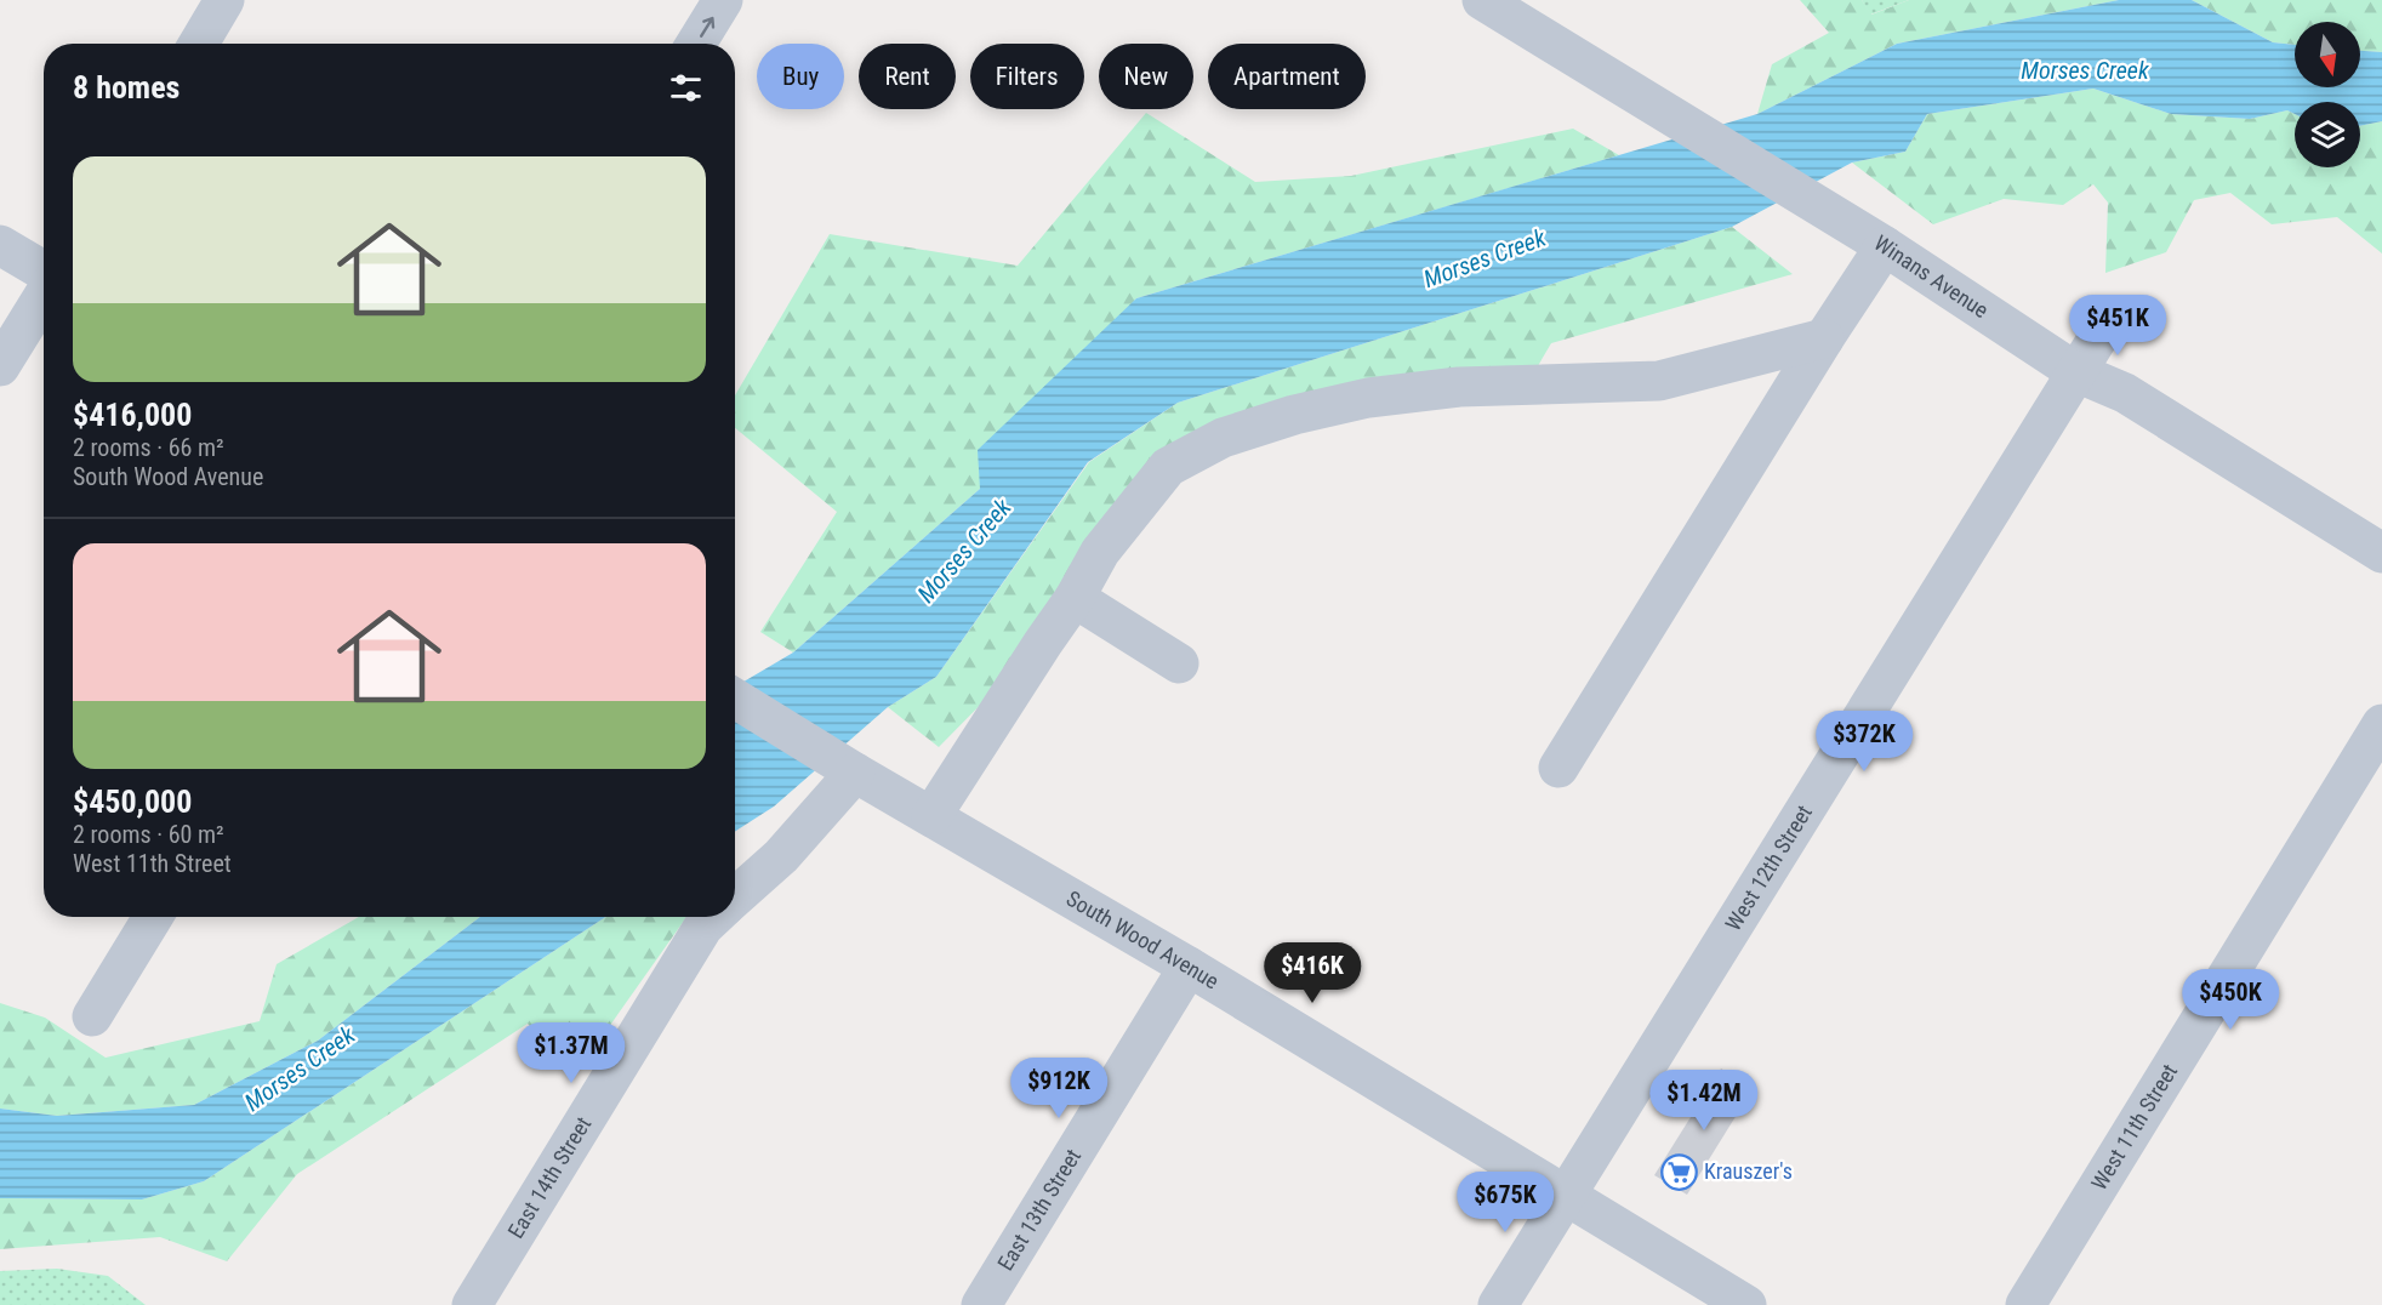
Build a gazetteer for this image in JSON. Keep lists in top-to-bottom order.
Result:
{
  "streets": {
    "street": [
      "Winans Avenue",
      "West 12th Street",
      "South Wood Avenue",
      "West 11th Street",
      "East 14th Street",
      "East 13th Street"
    ]
  },
  "crossings": [
    ["Winans Avenue", "West 12th Street"],
    ["West 12th Street", "South Wood Avenue"],
    ["South Wood Avenue", "East 14th Street"],
    ["South Wood Avenue", "East 13th Street"]
  ],
  "water": ["Morses Creek"],
  "places": {
    "supermarket": ["Krauszer's"]
  },
  "north": "bottom",
  "page": {
    "chip": [
      "Buy",
      "Rent",
      "Filters",
      "New",
      "Apartment"
    ],
    "heading": "8 homes",
    "list": [
      {
        "name": "$416,000",
        "note": "2 rooms · 66 m² · South Wood Avenue"
      },
      {
        "name": "$450,000",
        "note": "2 rooms · 60 m² · West 11th Street"
      }
    ],
    "price": [
      "$451K",
      "$372K",
      "$416K",
      "$450K",
      "$1.37M",
      "$912K",
      "$1.42M",
      "$675K"
    ]
  }
}
